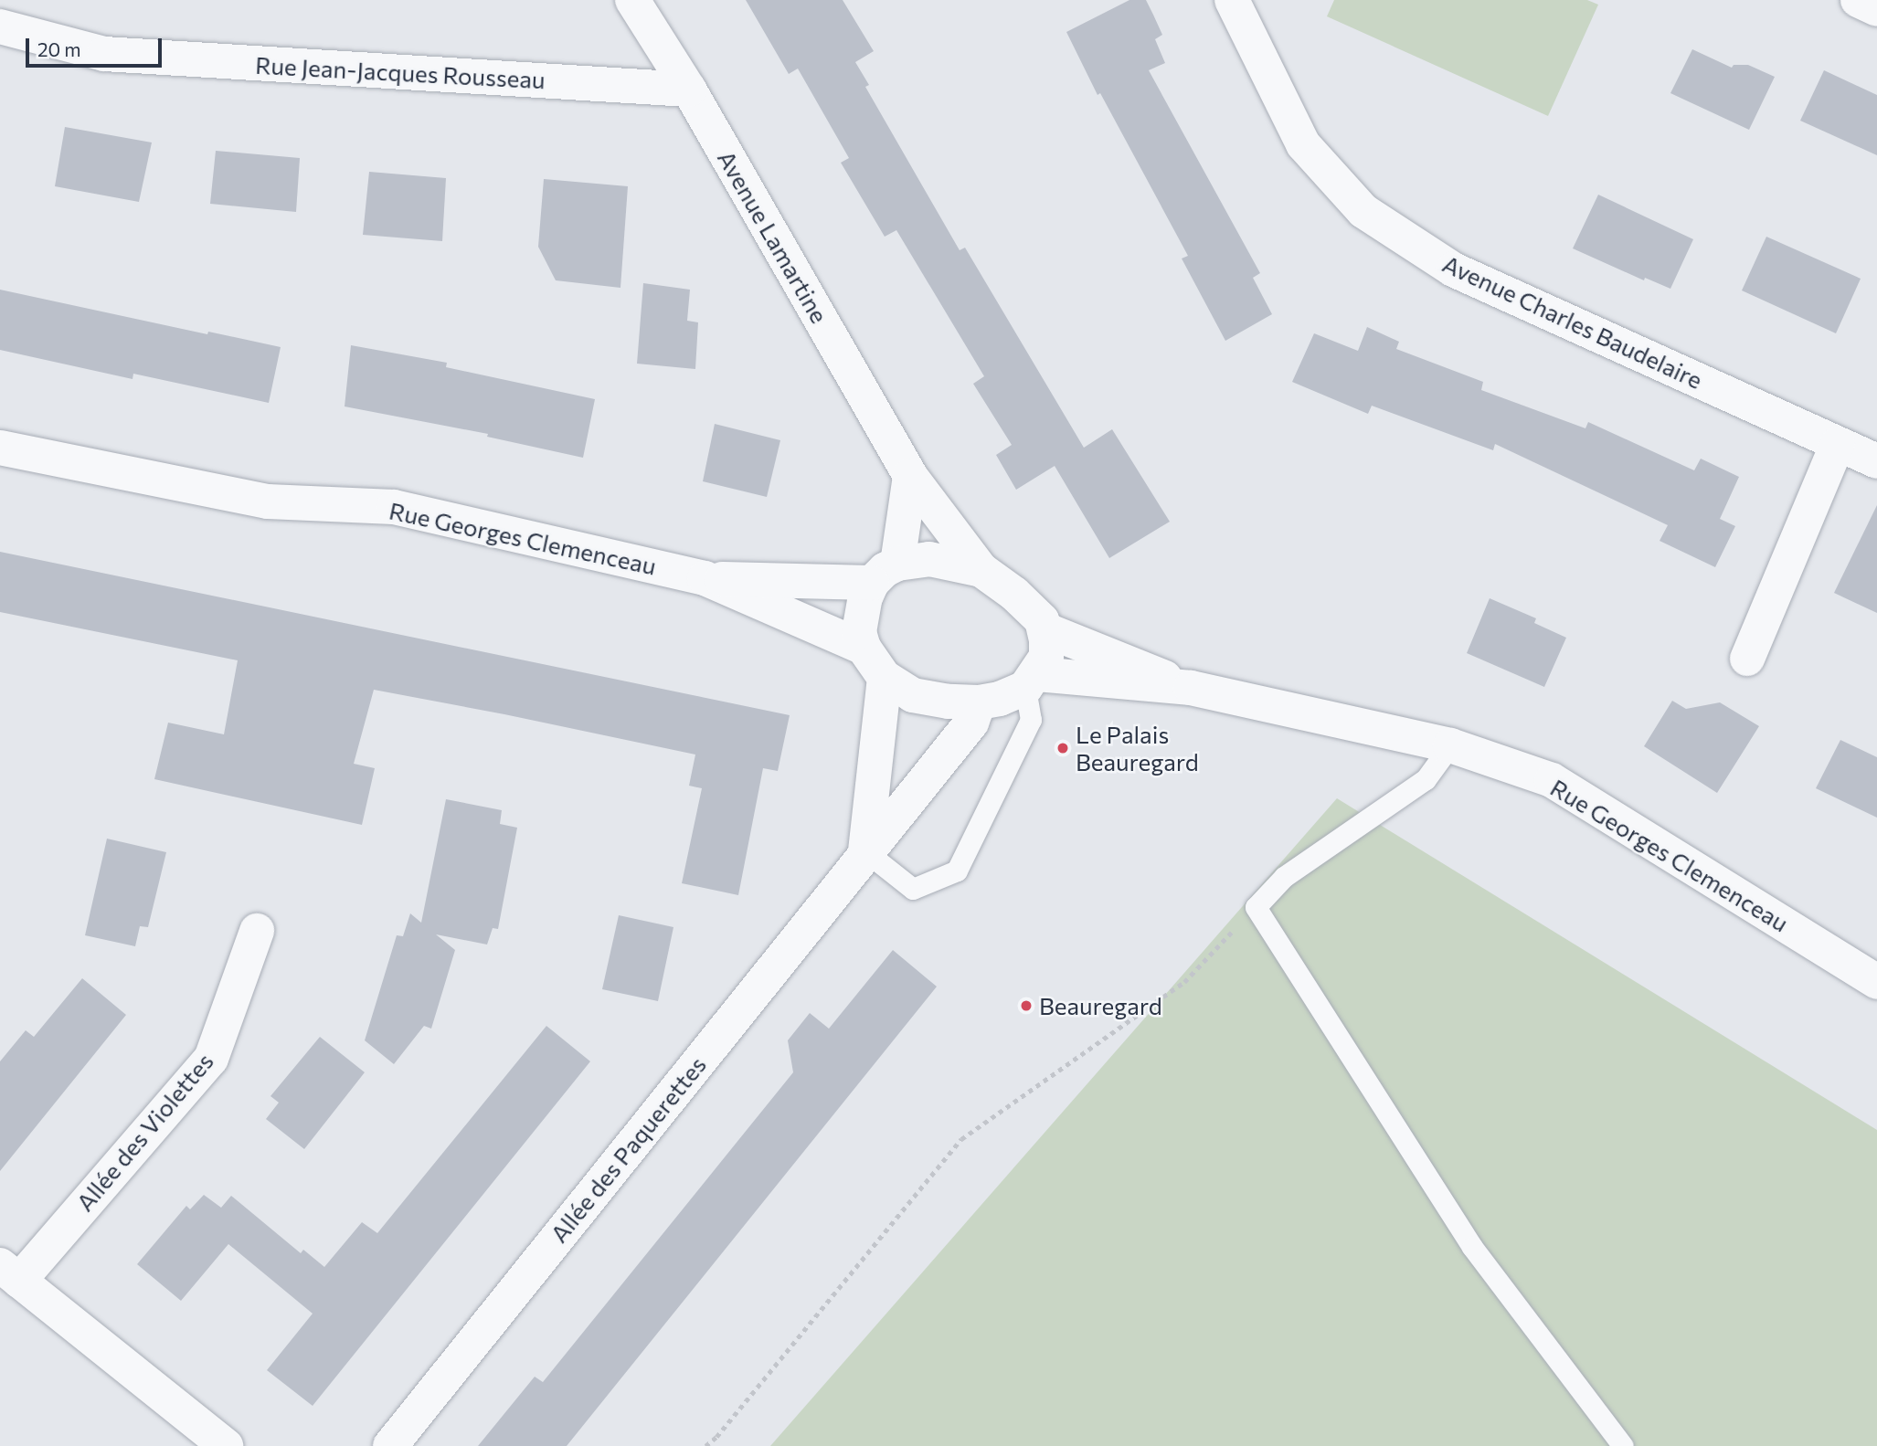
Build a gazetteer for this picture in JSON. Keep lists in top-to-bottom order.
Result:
{
  "streets": {
    "street": [
      "Rue Jean-Jacques Rousseau",
      "Avenue Lamartine",
      "Avenue Charles Baudelaire",
      "Rue Georges Clemenceau",
      "Allée des Violettes",
      "Allée des Paquerettes"
    ]
  },
  "crossings": [
    ["Rue Jean-Jacques Rousseau", "Avenue Lamartine"],
    ["Avenue Lamartine", "Rue Georges Clemenceau"],
    ["Avenue Lamartine", "Allée des Paquerettes"],
    ["Rue Georges Clemenceau", "Allée des Paquerettes"]
  ],
  "places": ["Le Palais Beauregard", "Beauregard"],
  "scale_bar": "20 m"
}
